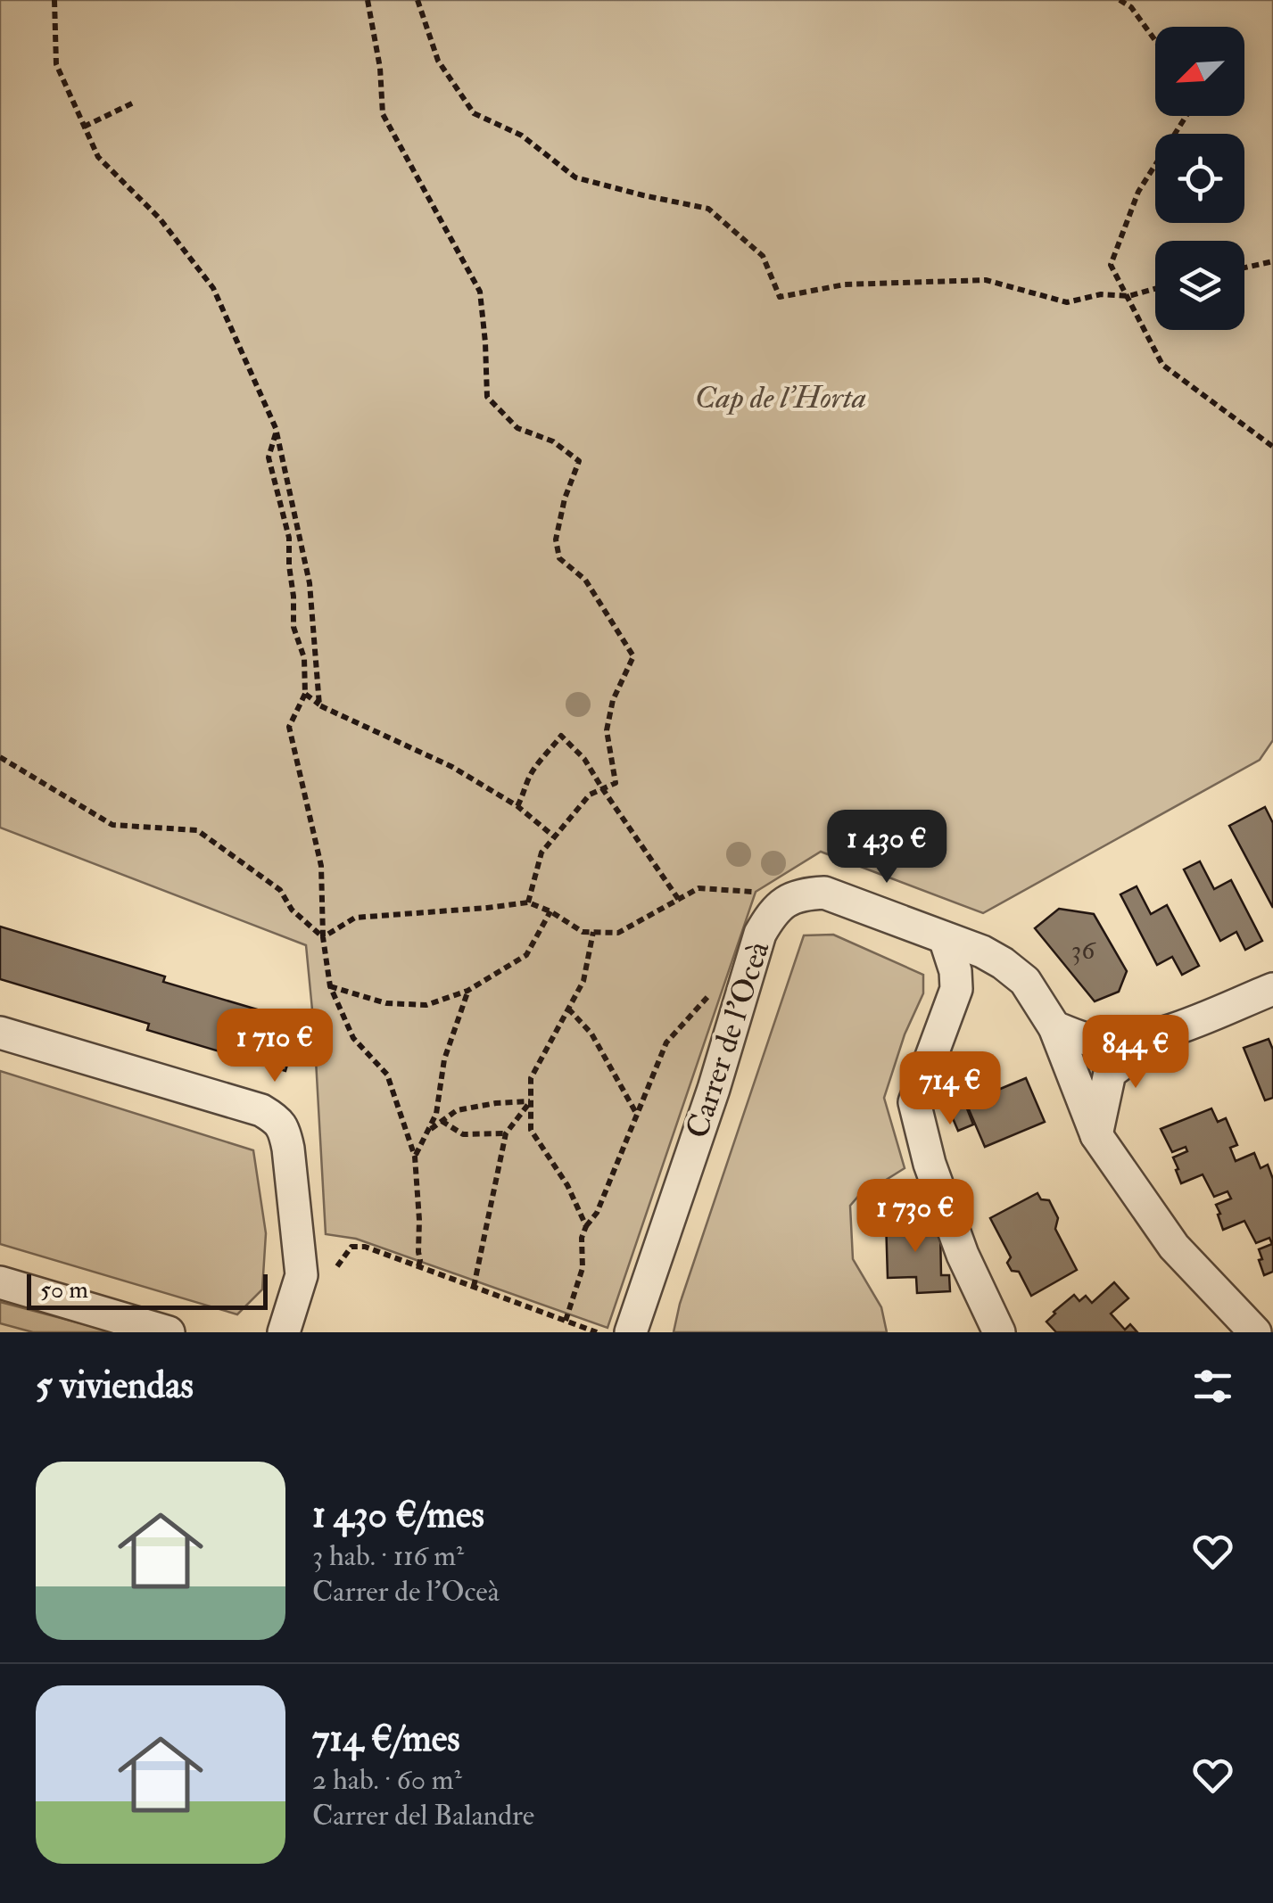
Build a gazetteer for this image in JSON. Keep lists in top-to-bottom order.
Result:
{
  "streets": {
    "street": ["Carrer de l'Oceà"]
  },
  "parks": ["Cap de l'Horta"],
  "house_numbers": ["36"],
  "scale_bar": "50 m",
  "north": "bottom left",
  "page": {
    "price": [
      "1 430 €",
      "1 710 €",
      "844 €",
      "714 €",
      "1 730 €"
    ],
    "scale": "50 m",
    "heading": "5 viviendas",
    "list": [
      {
        "name": "1 430 €/mes",
        "note": "3 hab. · 116 m² · Carrer de l'Oceà"
      },
      {
        "name": "714 €/mes",
        "note": "2 hab. · 60 m² · Carrer del Balandre"
      }
    ]
  }
}
